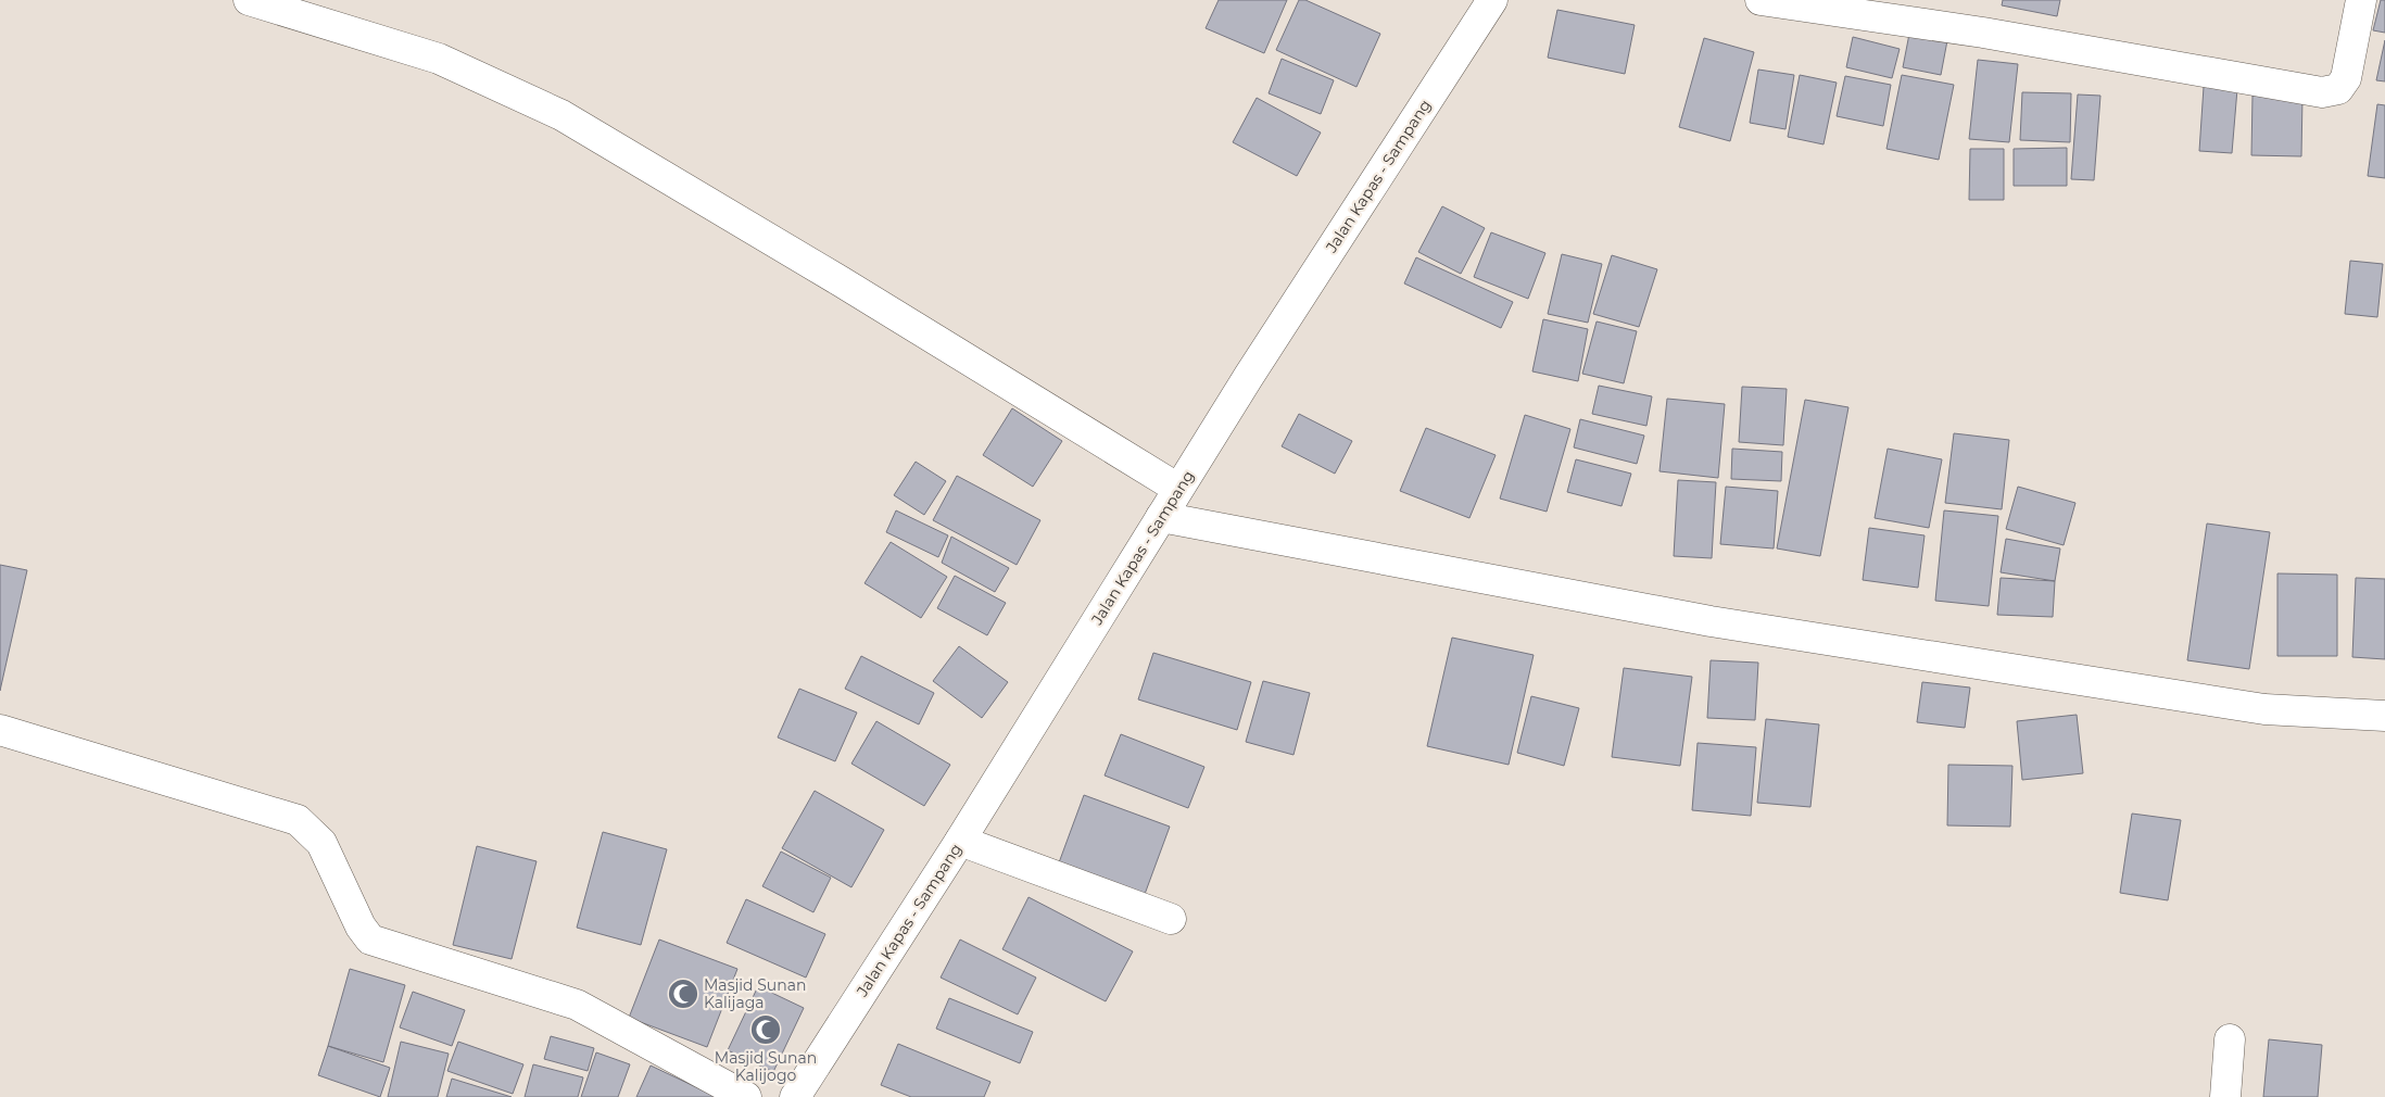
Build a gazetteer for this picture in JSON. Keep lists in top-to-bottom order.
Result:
{
  "streets": {
    "street": ["Jalan Kapas - Sampang"]
  },
  "places": {
    "mosque": ["Masjid Sunan Kalijaga", "Masjid Sunan Kalijogo"]
  }
}
